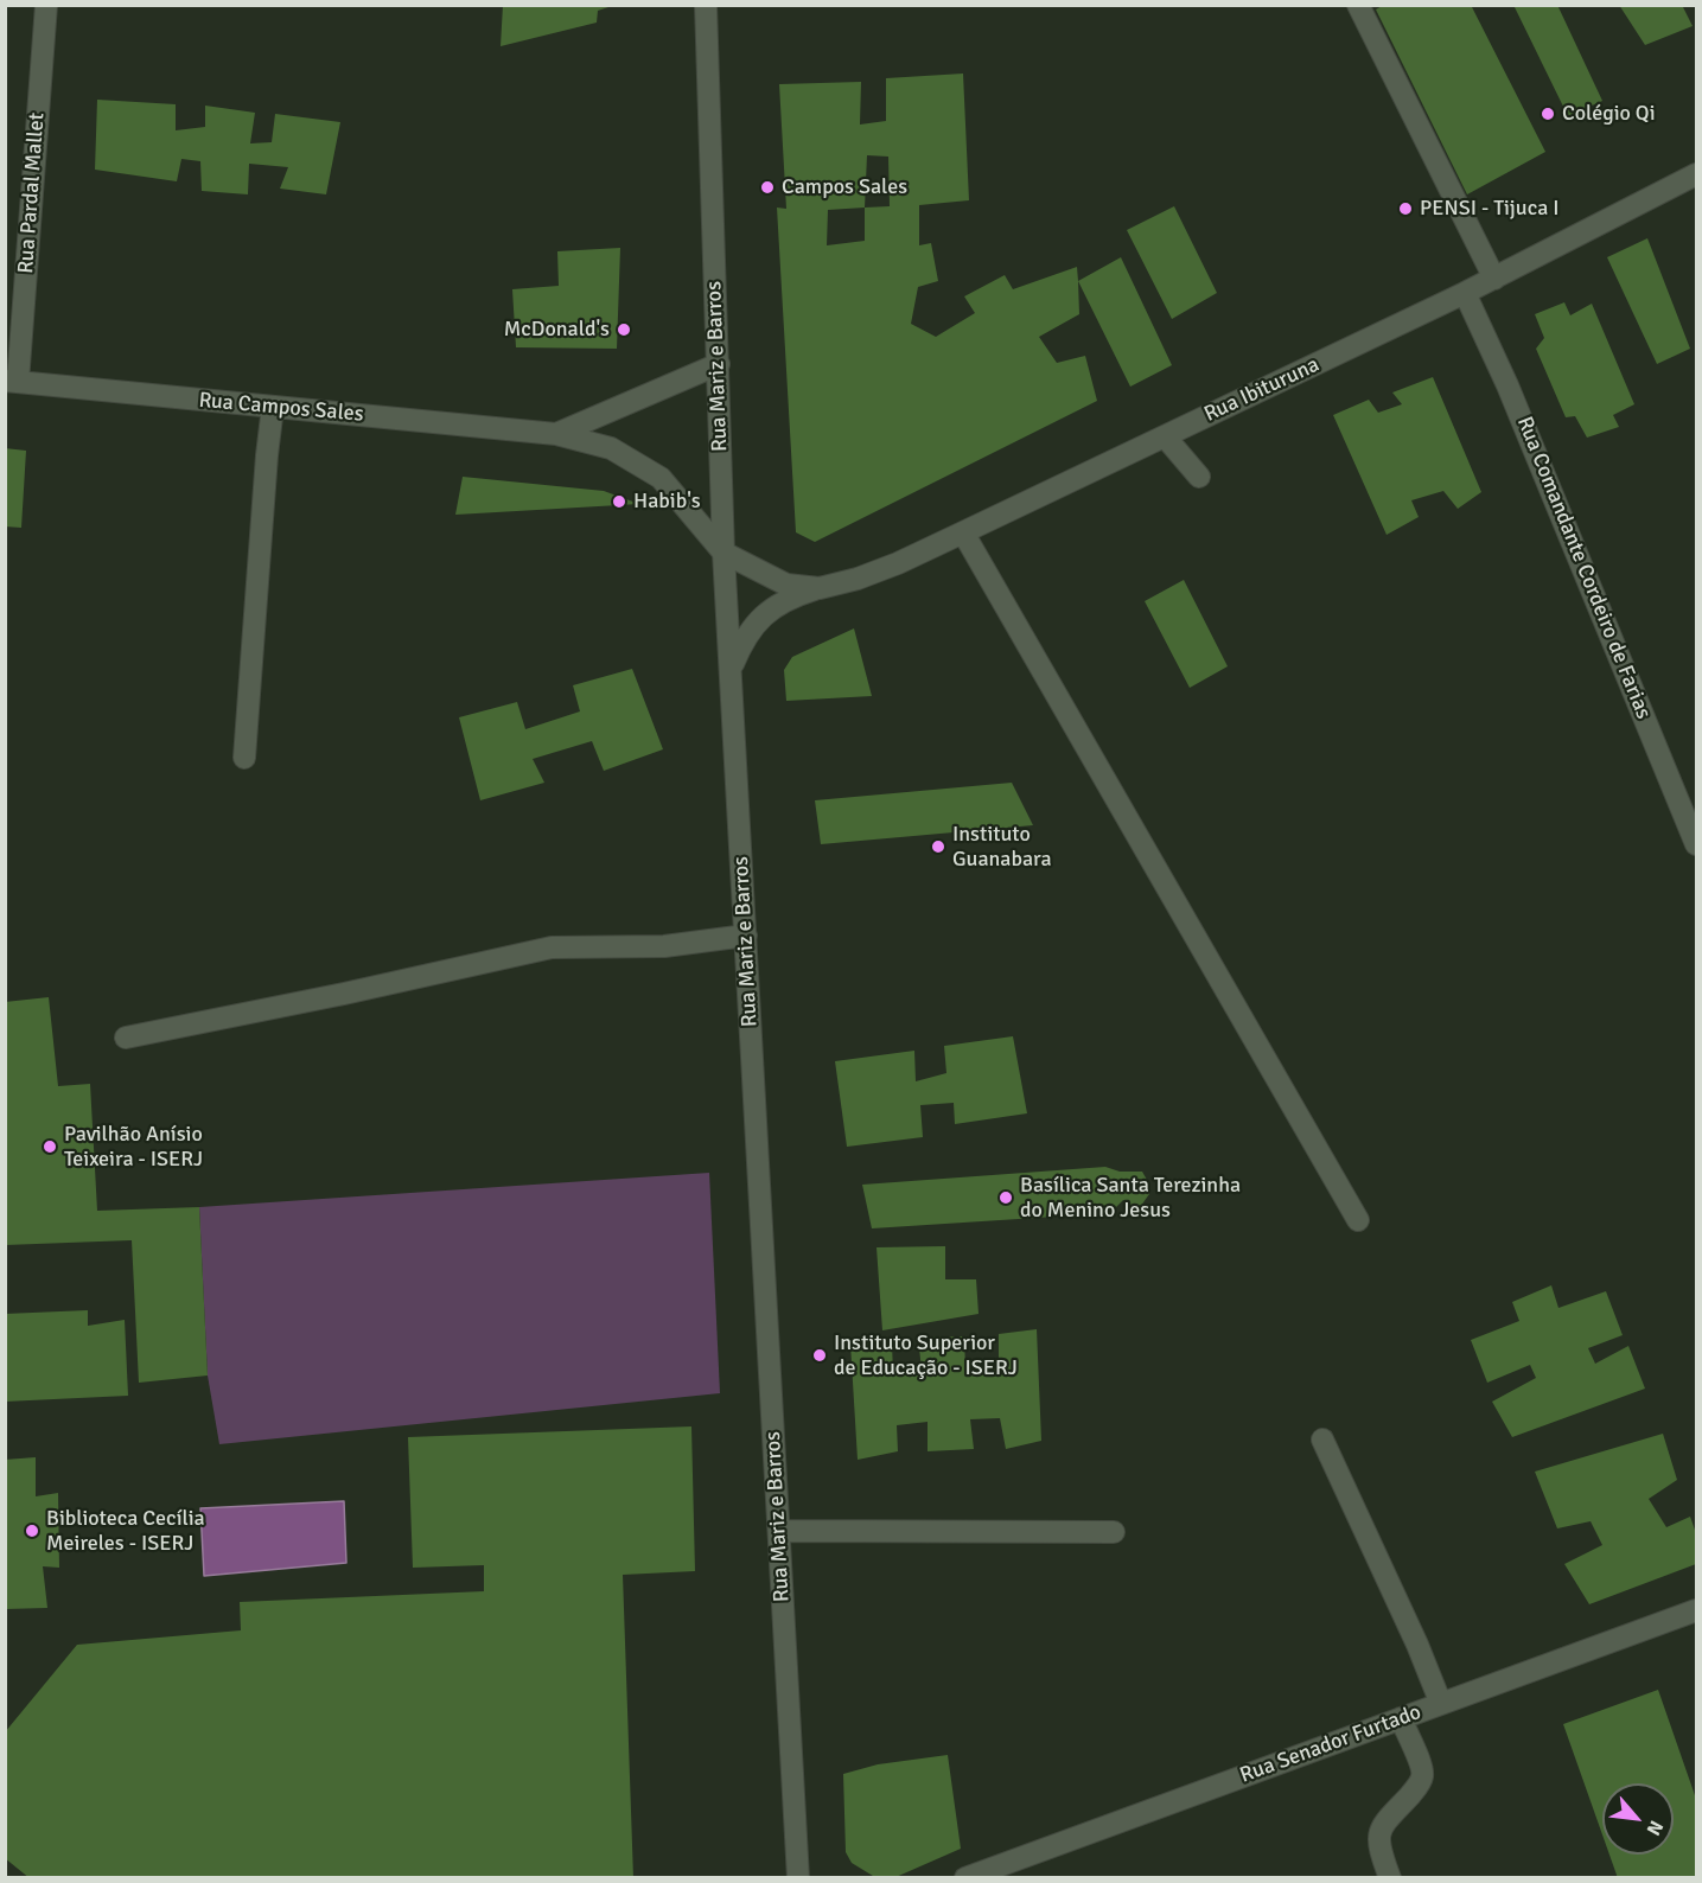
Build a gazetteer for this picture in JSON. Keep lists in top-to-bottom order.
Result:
{
  "streets": {
    "street": [
      "Rua Pardal Mallet",
      "Rua Mariz e Barros",
      "Rua Ibituruna",
      "Rua Campos Sales",
      "Rua Comandante Cordeiro de Farias",
      "Rua Senador Furtado"
    ]
  },
  "crossings": [
    ["Rua Pardal Mallet", "Rua Campos Sales"],
    ["Rua Mariz e Barros", "Rua Ibituruna"],
    ["Rua Mariz e Barros", "Rua Campos Sales"],
    ["Rua Ibituruna", "Rua Campos Sales"],
    ["Rua Ibituruna", "Rua Comandante Cordeiro de Farias"]
  ],
  "places": [
    "Colégio Qi",
    "Campos Sales",
    "PENSI - Tijuca I",
    "McDonald's",
    "Habib's",
    "Instituto Guanabara",
    "Pavilhão Anísio Teixeira - ISERJ",
    "Basílica Santa Terezinha do Menino Jesus",
    "Instituto Superior de Educação - ISERJ",
    "Biblioteca Cecília Meireles - ISERJ"
  ],
  "north": "bottom right"
}
